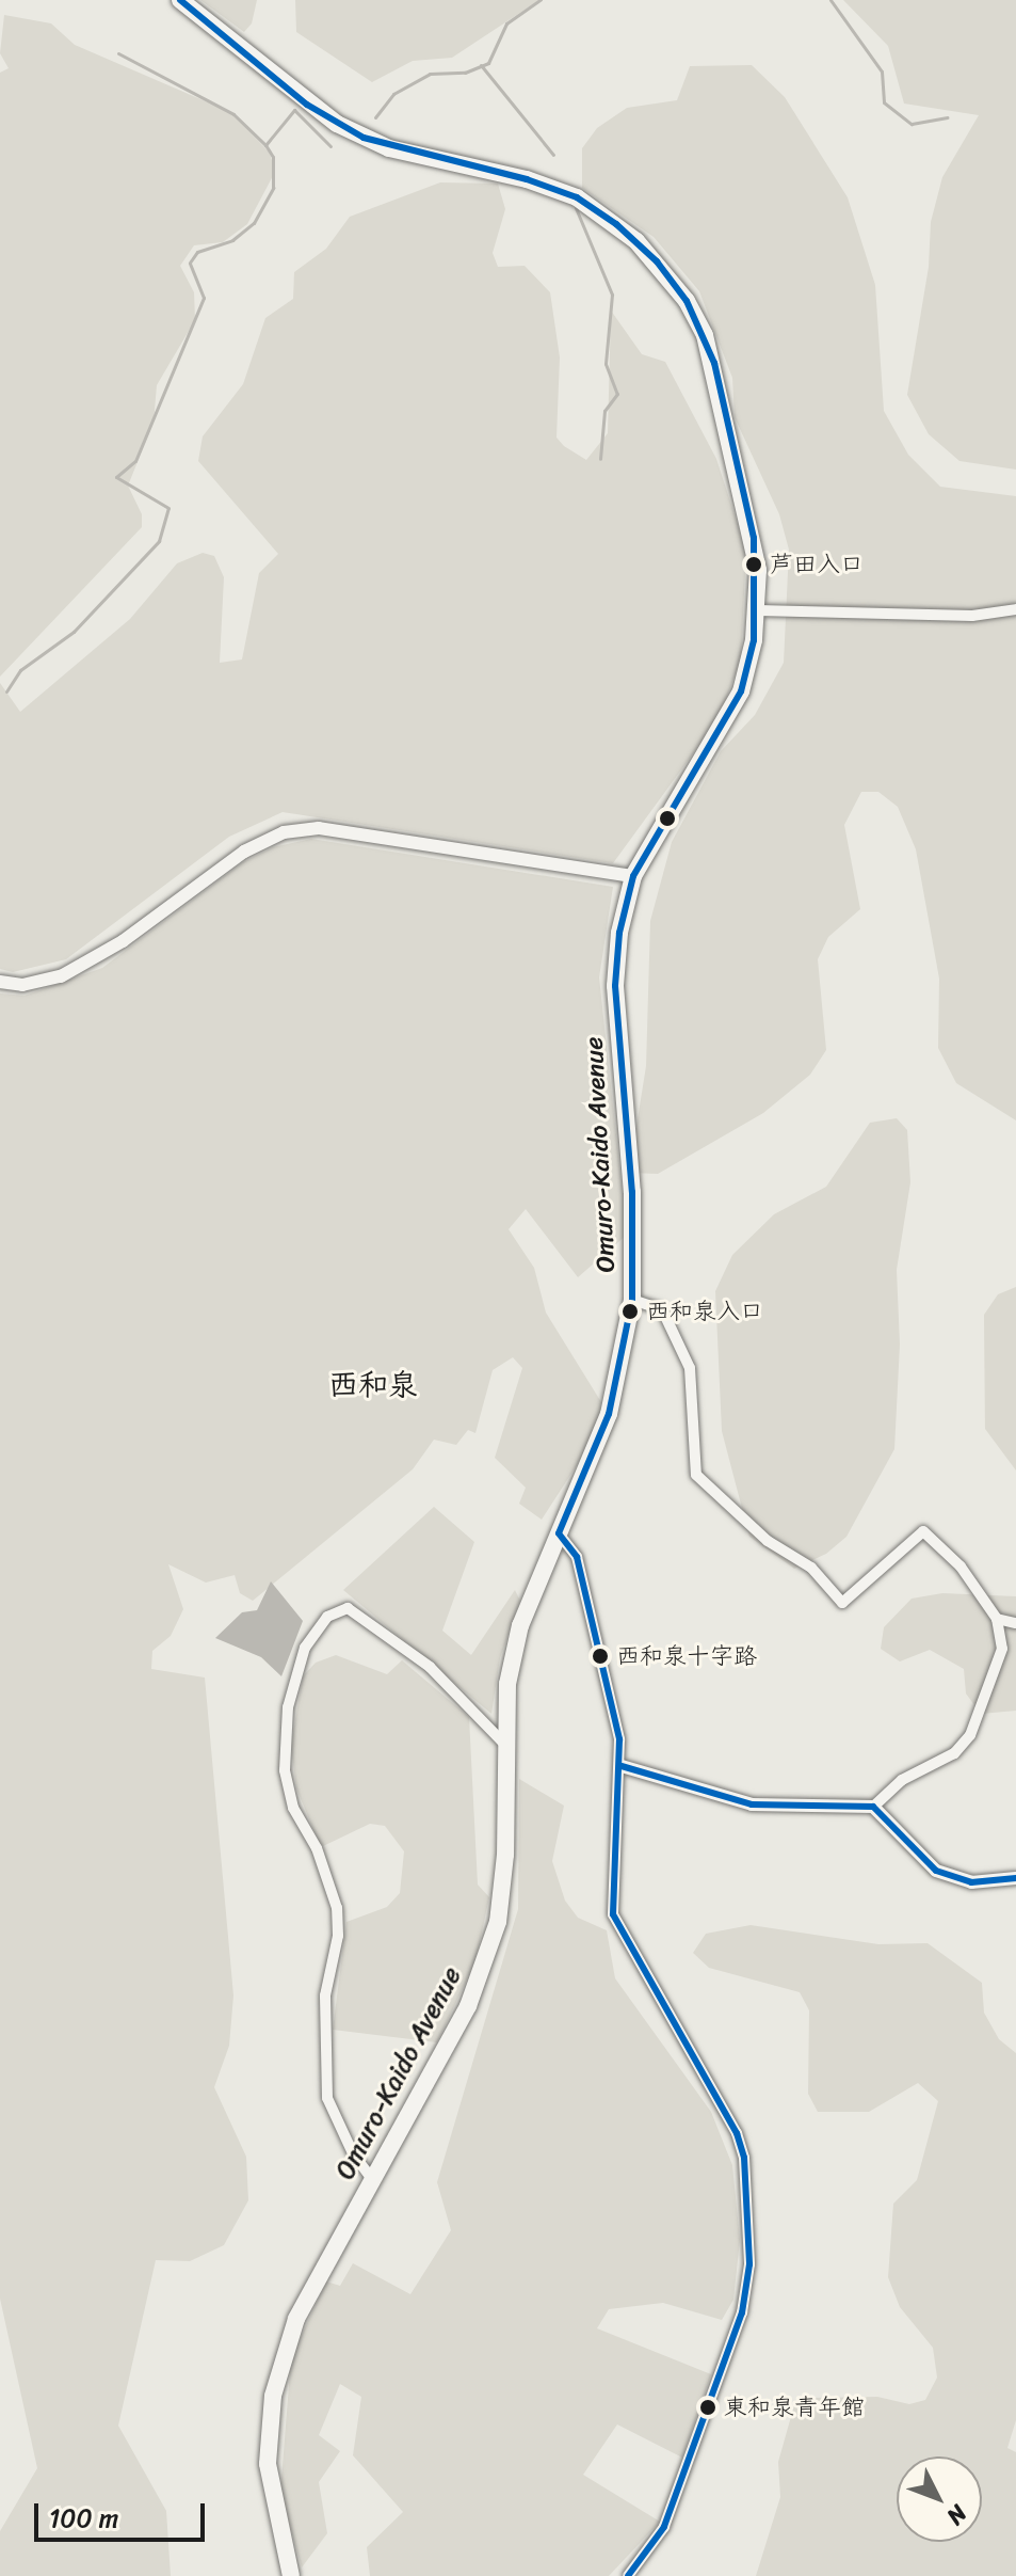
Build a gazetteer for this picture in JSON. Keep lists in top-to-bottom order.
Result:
{
  "streets": {
    "main road": ["Omuro-Kaido Avenue"]
  },
  "districts": ["西和泉"],
  "places": [
    "芦田入口",
    "西和泉入口",
    "西和泉十字路",
    "東和泉青年館"
  ],
  "scale_bar": "100 m",
  "north": "bottom right"
}
